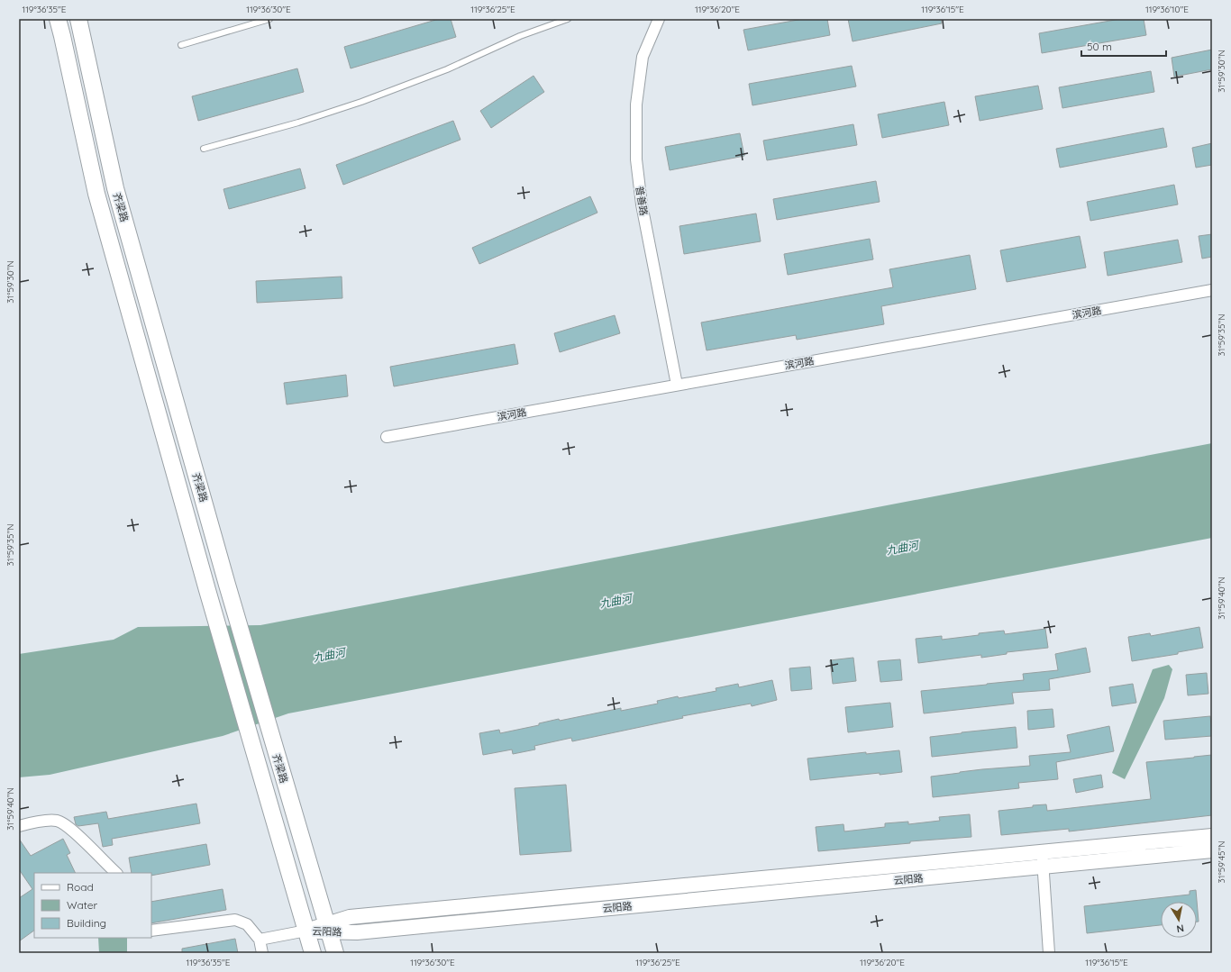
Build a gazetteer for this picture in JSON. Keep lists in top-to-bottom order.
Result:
{
  "streets": {
    "main road": ["齐梁路"],
    "street": ["普善路", "滨河路", "云阳路"]
  },
  "crossings": [
    ["普善路", "滨河路"],
    ["齐梁路", "云阳路"]
  ],
  "water": ["九曲河"],
  "legend": ["Road", "Water", "Building"],
  "scale_bar": "50 m",
  "north": "bottom",
  "coordinates": [
    "119°36'35\"E",
    "119°36'30\"E",
    "119°36'25\"E",
    "119°36'20\"E",
    "119°36'15\"E",
    "119°36'10\"E",
    "31°59'30\"N",
    "31°59'35\"N",
    "31°59'40\"N",
    "31°59'45\"N"
  ]
}
